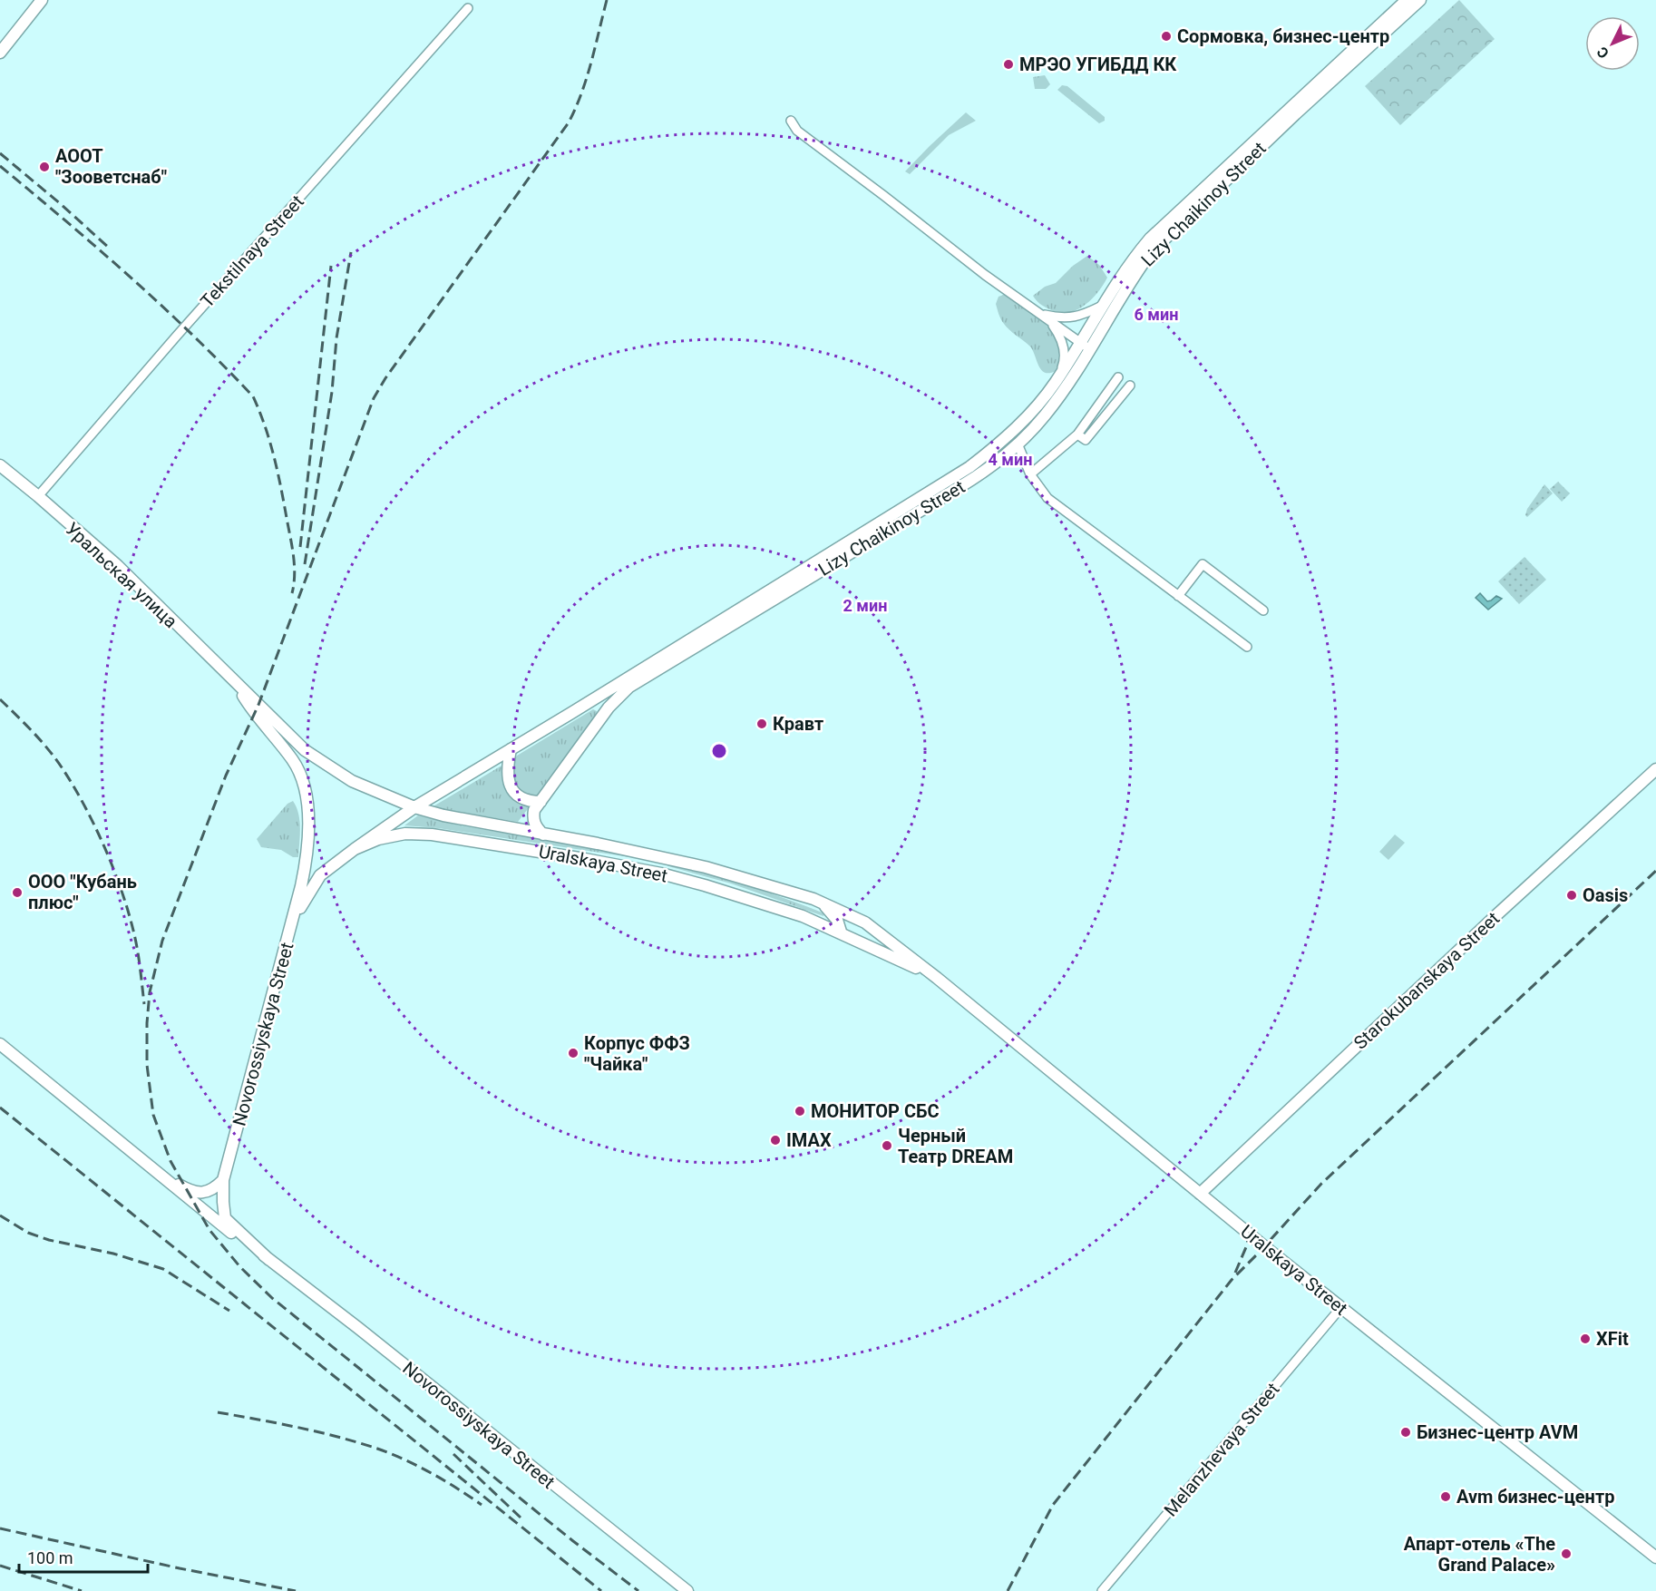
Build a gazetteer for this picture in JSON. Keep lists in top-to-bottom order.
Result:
{
  "streets": {
    "main road": [
      "Lizy Chaikinoy Street",
      "Уральская улица",
      "Uralskaya Street",
      "Starokubanskaya Street",
      "Novorossiyskaya Street"
    ],
    "street": ["Tekstilnaya Street", "Melanzhevaya Street"]
  },
  "crossings": [
    ["Уральская улица", "Uralskaya Street"],
    ["Уральская улица", "Novorossiyskaya Street"],
    ["Uralskaya Street", "Starokubanskaya Street"],
    ["Uralskaya Street", "Novorossiyskaya Street"],
    ["Uralskaya Street", "Melanzhevaya Street"]
  ],
  "places": [
    "Сормовка, бизнес-центр",
    "МРЭО УГИБДД КК",
    "АООТ \"Зооветснаб\"",
    "Кравт",
    "ООО \"Кубань плюс\"",
    "Oasis",
    "Корпус ФФЗ \"Чайка\"",
    "МОНИТОР СБС",
    "IMAX",
    "Черный Театр DREAM",
    "XFit",
    "Бизнес-центр AVM",
    "Avm бизнес-центр",
    "Апарт-отель «The Grand Palace»"
  ],
  "scale_bar": "100 m",
  "north": "bottom left",
  "rings": ["6 мин", "4 мин", "2 мин"]
}
